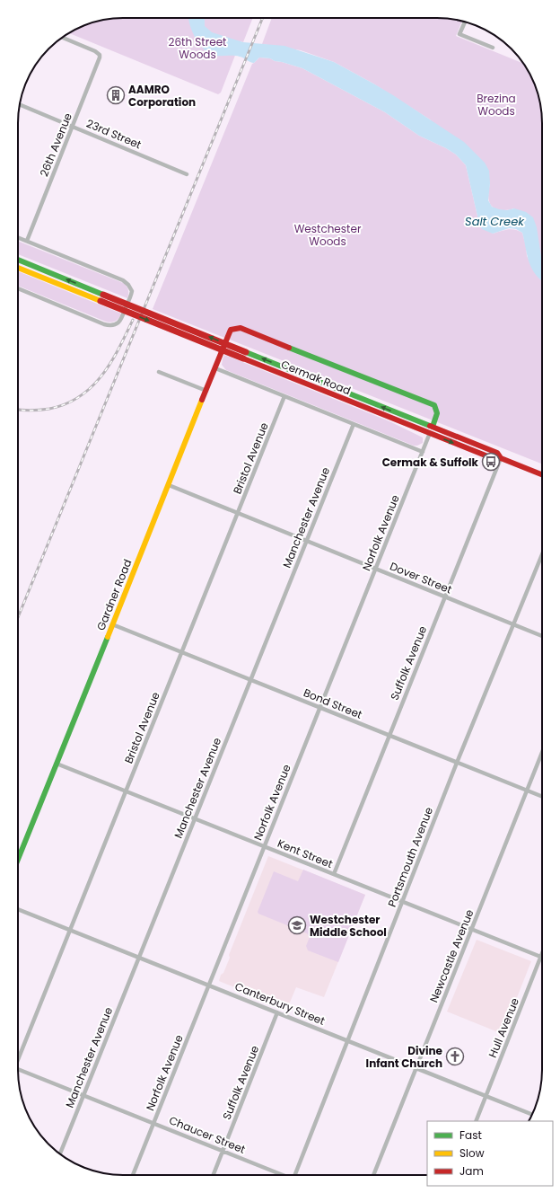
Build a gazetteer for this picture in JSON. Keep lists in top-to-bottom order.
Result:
{
  "streets": {
    "street": [
      "23rd Street",
      "26th Avenue",
      "Cermak Road",
      "Bristol Avenue",
      "Manchester Avenue",
      "Norfolk Avenue",
      "Dover Street",
      "Gardner Road",
      "Suffolk Avenue",
      "Bond Street",
      "Kent Street",
      "Portsmouth Avenue",
      "Newcastle Avenue",
      "Canterbury Street",
      "Hull Avenue",
      "Chaucer Street"
    ]
  },
  "crossings": [
    ["23rd Street", "26th Avenue"],
    ["Cermak Road", "Norfolk Avenue"],
    ["Cermak Road", "Gardner Road"],
    ["Cermak Road", "Suffolk Avenue"],
    ["Bristol Avenue", "Dover Street"],
    ["Bristol Avenue", "Bond Street"],
    ["Bristol Avenue", "Kent Street"],
    ["Bristol Avenue", "Canterbury Street"],
    ["Manchester Avenue", "Dover Street"],
    ["Manchester Avenue", "Bond Street"],
    ["Manchester Avenue", "Kent Street"],
    ["Manchester Avenue", "Canterbury Street"],
    ["Manchester Avenue", "Chaucer Street"],
    ["Norfolk Avenue", "Dover Street"],
    ["Norfolk Avenue", "Bond Street"],
    ["Norfolk Avenue", "Kent Street"],
    ["Norfolk Avenue", "Canterbury Street"],
    ["Norfolk Avenue", "Chaucer Street"],
    ["Dover Street", "Gardner Road"],
    ["Dover Street", "Suffolk Avenue"],
    ["Dover Street", "Portsmouth Avenue"],
    ["Gardner Road", "Bond Street"],
    ["Gardner Road", "Kent Street"],
    ["Suffolk Avenue", "Bond Street"],
    ["Suffolk Avenue", "Kent Street"],
    ["Suffolk Avenue", "Canterbury Street"],
    ["Suffolk Avenue", "Chaucer Street"],
    ["Bond Street", "Portsmouth Avenue"],
    ["Bond Street", "Newcastle Avenue"],
    ["Kent Street", "Portsmouth Avenue"],
    ["Kent Street", "Newcastle Avenue"],
    ["Kent Street", "Hull Avenue"],
    ["Portsmouth Avenue", "Canterbury Street"],
    ["Newcastle Avenue", "Canterbury Street"],
    ["Canterbury Street", "Hull Avenue"]
  ],
  "water": ["Salt Creek"],
  "parks": ["26th Street Woods", "Brezina Woods", "Westchester Woods"],
  "places": {
    "building": ["AAMRO Corporation"],
    "bus stop": ["Cermak & Suffolk"],
    "school or university": ["Westchester Middle School"],
    "church": ["Divine Infant Church"]
  },
  "legend": ["Fast", "Slow", "Jam"]
}
